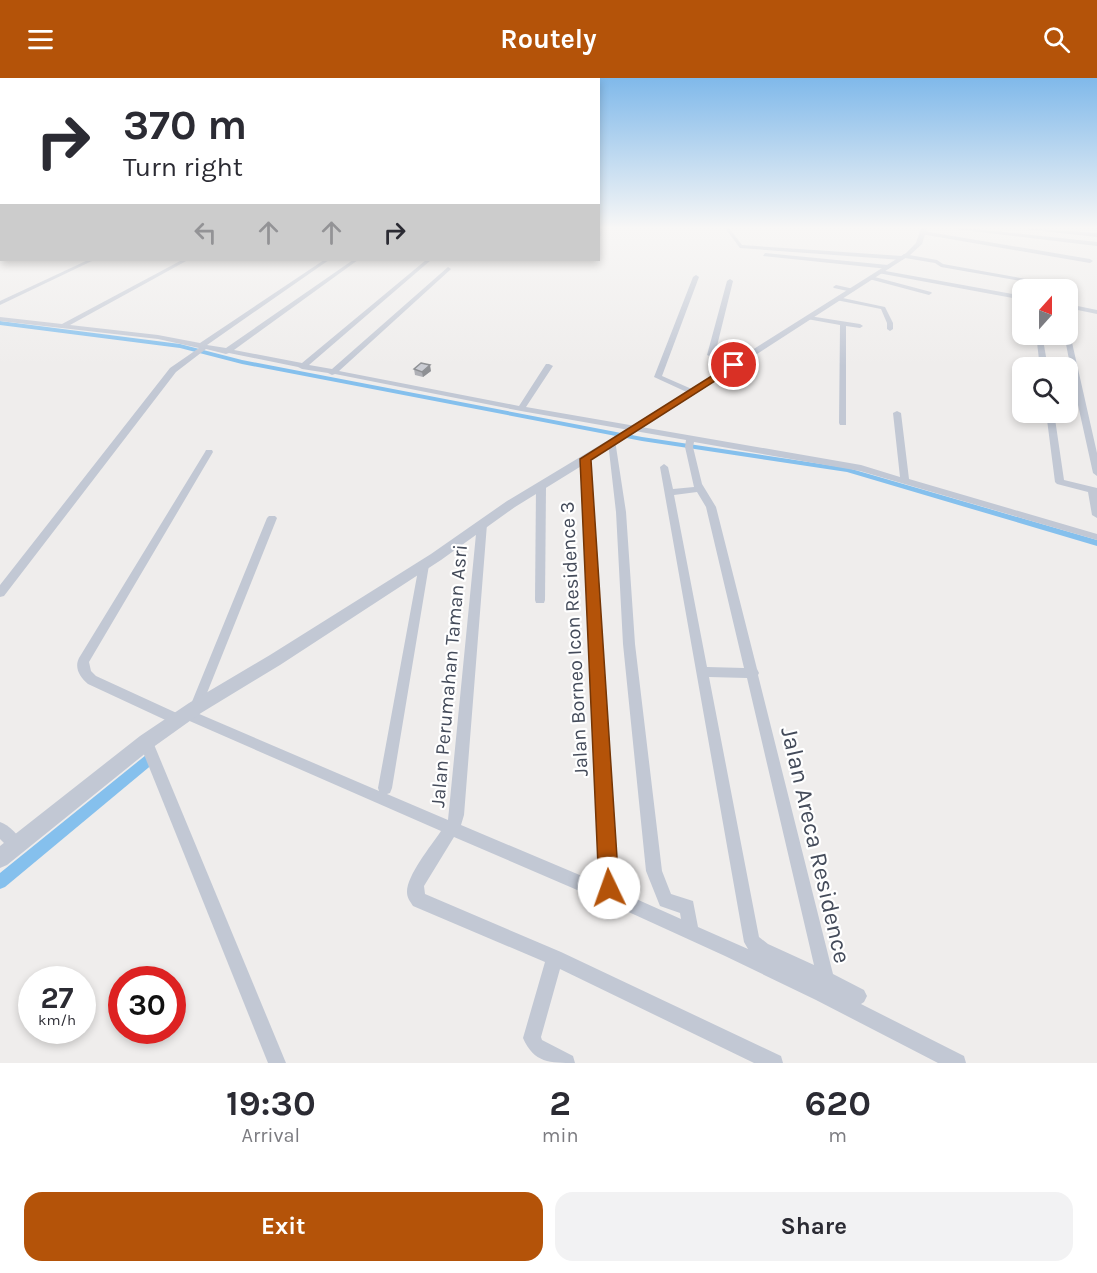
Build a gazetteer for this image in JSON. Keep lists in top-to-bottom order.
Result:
{
  "streets": {
    "street": ["Jalan Borneo Icon Residence 3", "Jalan Perumahan Taman Asri", "Jalan Areca Residence"]
  },
  "north": "top",
  "page": {
    "header": "Routely",
    "turn": ["370 m", "Turn right"],
    "speed": "27 km/h",
    "limit": "30",
    "eta": [
      "19:30",
      "Arrival",
      "2",
      "min",
      "620",
      "m"
    ],
    "buttons": ["Exit", "Share"]
  }
}
